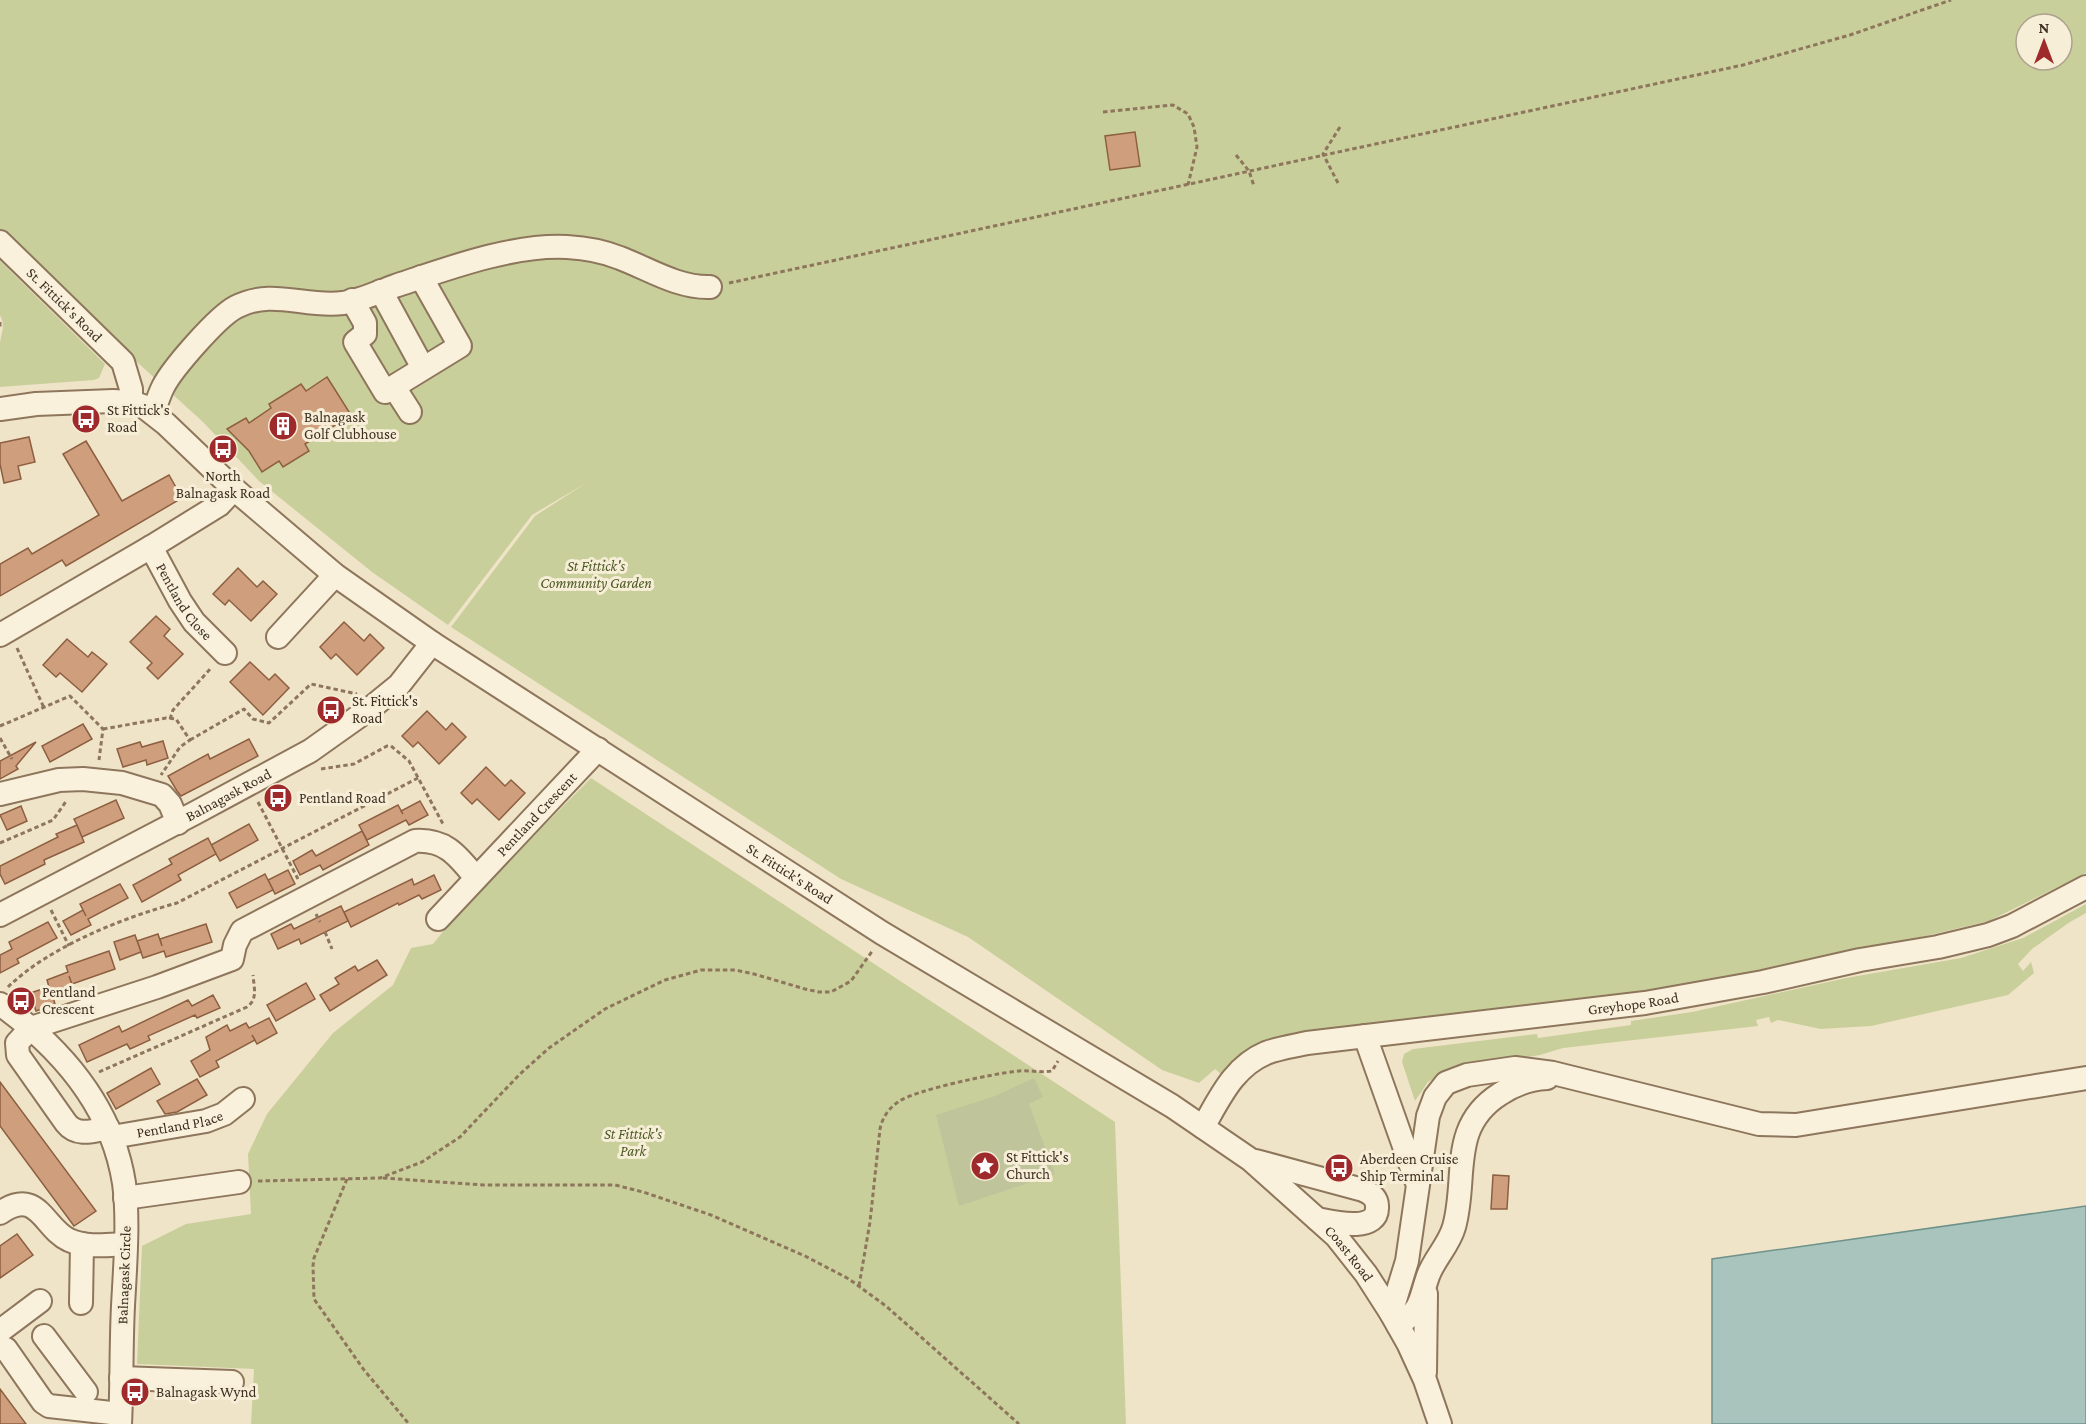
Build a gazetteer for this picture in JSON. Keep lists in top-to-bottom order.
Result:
{
  "streets": {
    "street": [
      "St. Fittick's Road",
      "Pentland Close",
      "Balnagask Road",
      "Pentland Crescent",
      "Greyhope Road",
      "Pentland Place",
      "Coast Road",
      "Balnagask Circle"
    ]
  },
  "crossings": [
    ["St. Fittick's Road", "Balnagask Road"],
    ["St. Fittick's Road", "Pentland Crescent"],
    ["St. Fittick's Road", "Greyhope Road"],
    ["St. Fittick's Road", "Coast Road"],
    ["Greyhope Road", "Coast Road"],
    ["Pentland Place", "Balnagask Circle"]
  ],
  "parks": ["St Fittick's Community Garden", "St Fittick's Park"],
  "places": {
    "bus stop": [
      "St Fittick's Road",
      "North Balnagask Road",
      "St. Fittick's Road",
      "Pentland Road",
      "Pentland Crescent",
      "Aberdeen Cruise Ship Terminal",
      "Balnagask Wynd"
    ],
    "building": ["Balnagask Golf Clubhouse"],
    "place": ["St Fittick's Church"]
  },
  "north": "top"
}
